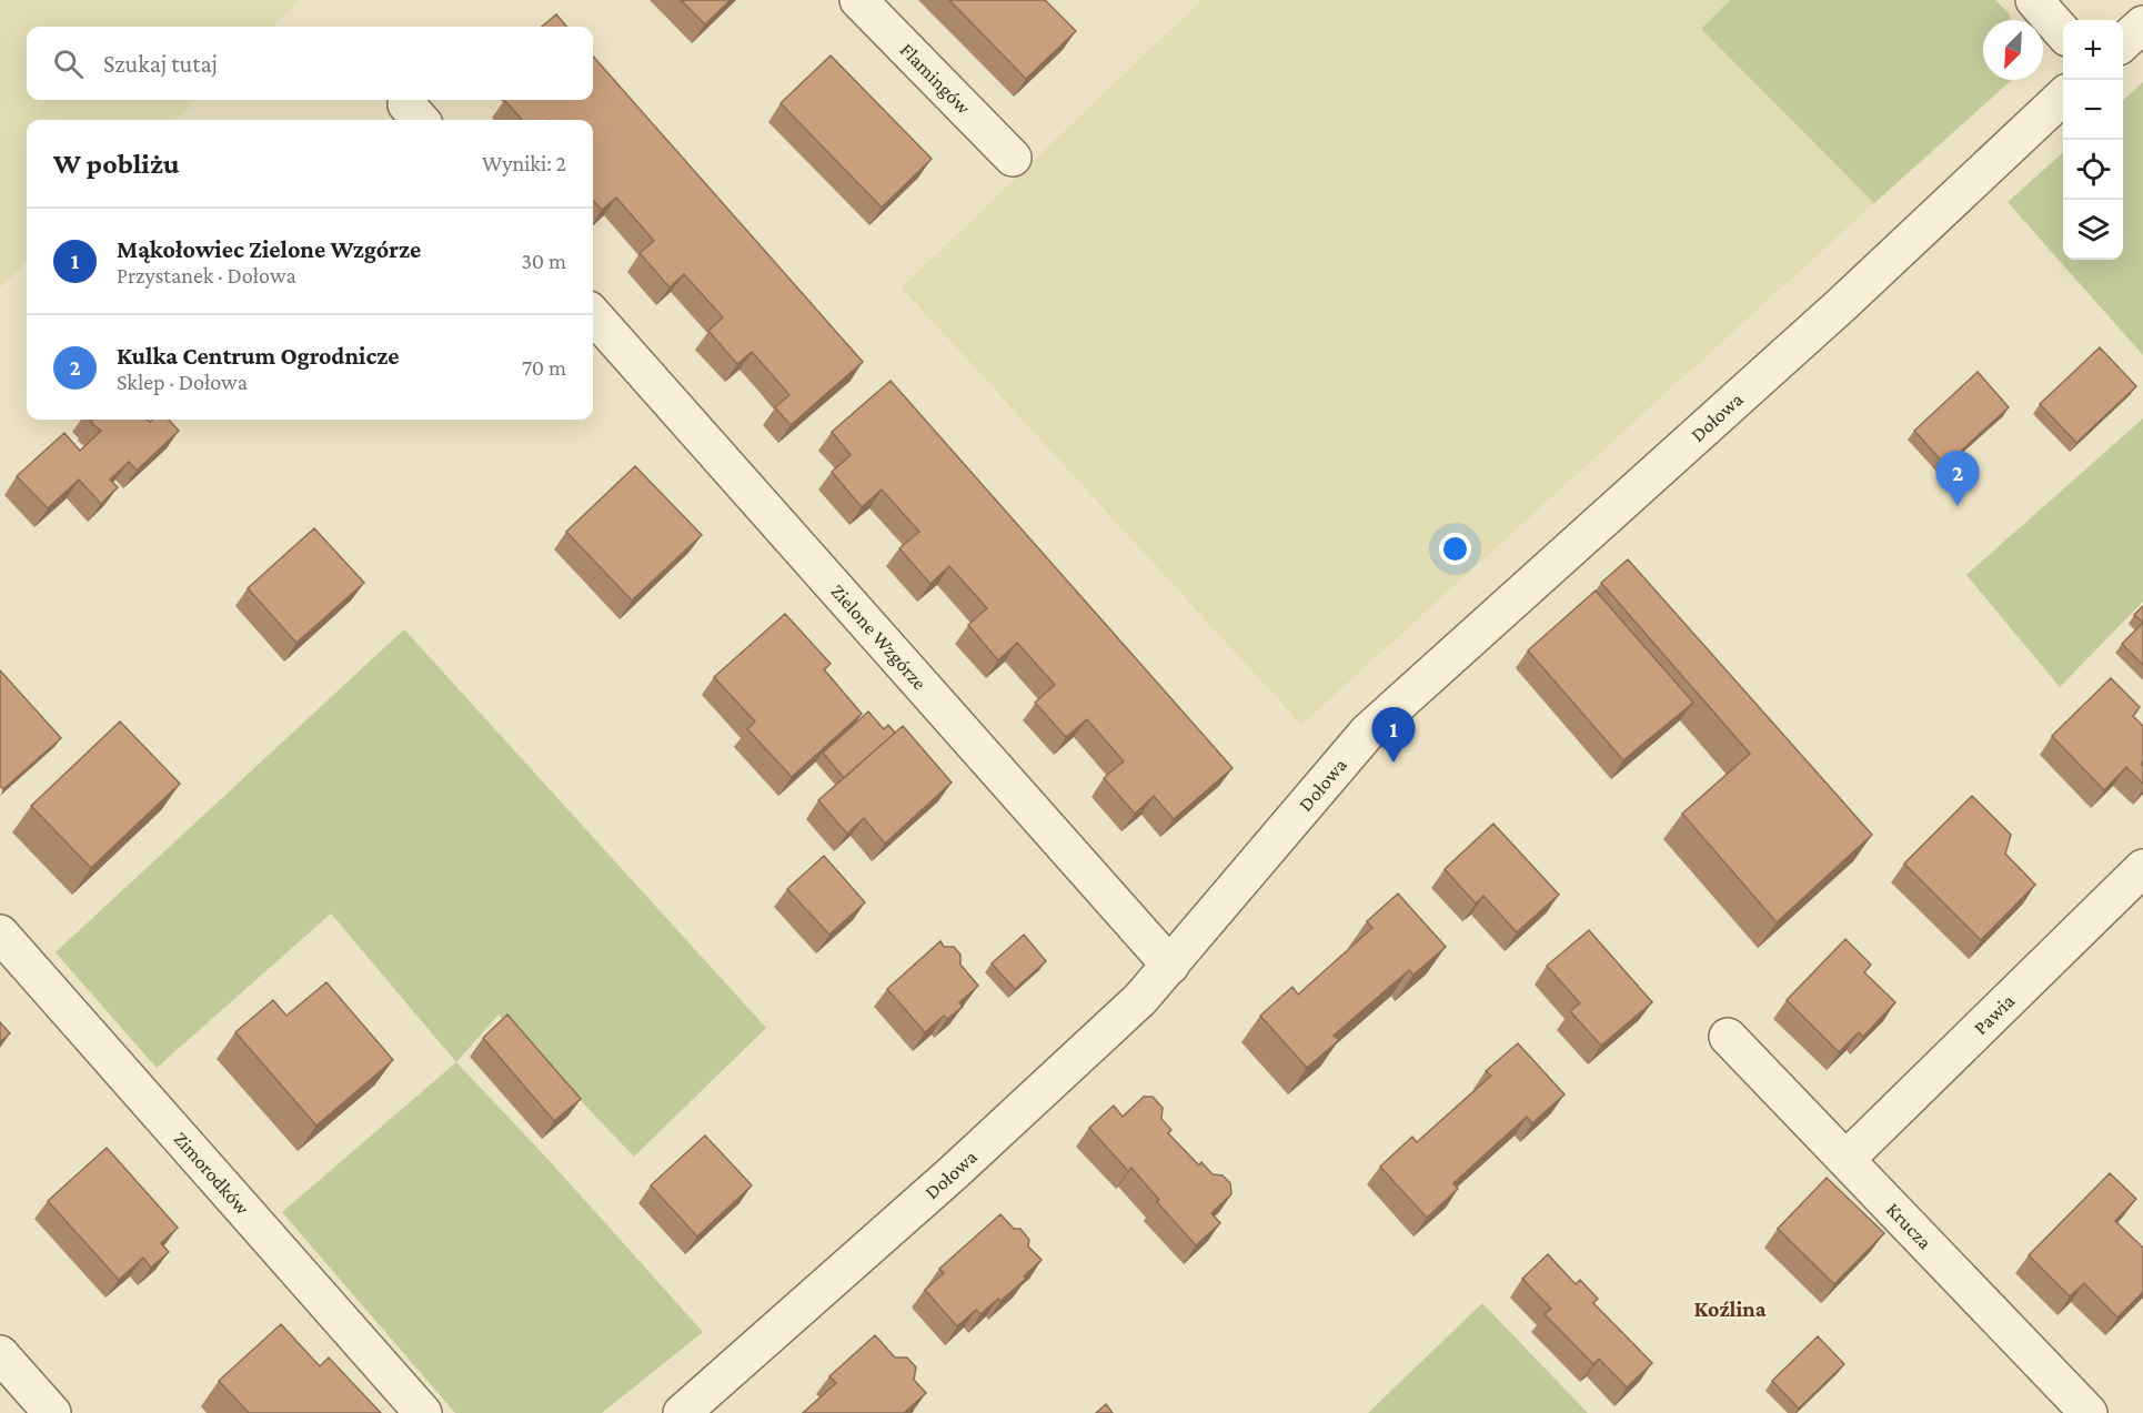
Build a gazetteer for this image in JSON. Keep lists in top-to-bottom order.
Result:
{
  "streets": {
    "street": [
      "Flamingów",
      "Dołowa",
      "Zielone Wzgórze",
      "Pawia",
      "Zimorodków",
      "Krucza"
    ]
  },
  "crossings": [
    ["Dołowa", "Zielone Wzgórze"],
    ["Pawia", "Krucza"]
  ],
  "districts": ["Koźlina"],
  "north": "bottom left",
  "page": {
    "map_buttons": ["+", "−"],
    "search": "Szukaj tutaj",
    "heading": ["W pobliżu", "Wyniki: 2"],
    "list": [
      {
        "mark": "1",
        "name": "Mąkołowiec Zielone Wzgórze",
        "note": "Przystanek · Dołowa",
        "value": "30 m"
      },
      {
        "mark": "2",
        "name": "Kulka Centrum Ogrodnicze",
        "note": "Sklep · Dołowa",
        "value": "70 m"
      }
    ],
    "pins": ["2", "1"]
  }
}
